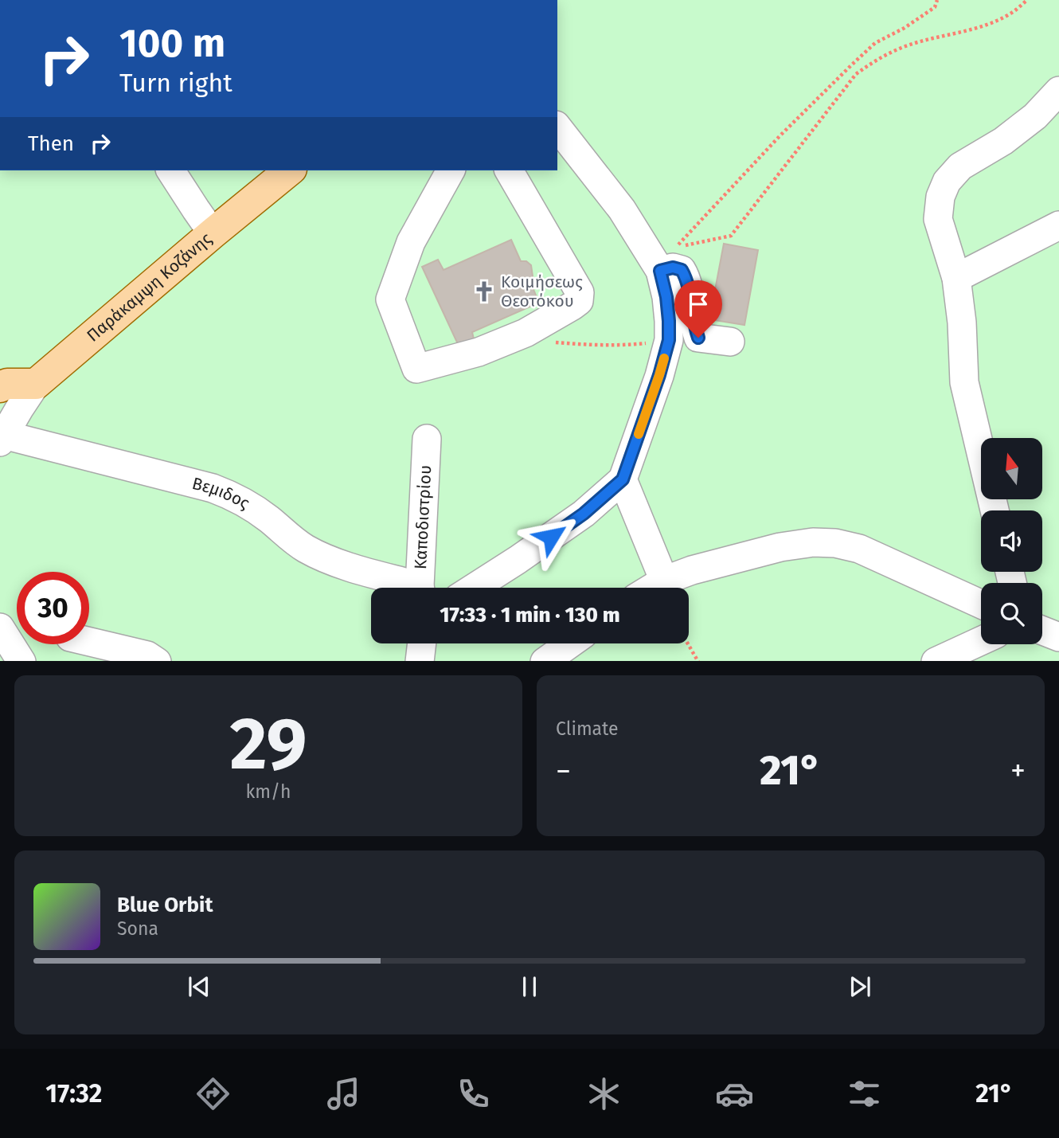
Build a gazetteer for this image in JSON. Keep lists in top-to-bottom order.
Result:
{
  "streets": {
    "main road": ["Παράκαμψη Κοζάνης"],
    "street": ["Βεμιδος", "Καποδιστρίου"]
  },
  "places": {
    "church": ["Κοιμήσεως Θεοτόκου"]
  },
  "north": "top",
  "page": {
    "turn": ["100 m", "Turn right"],
    "then": "Then",
    "limit": "30",
    "trip": "17:33 · 1 min · 130 m",
    "tile": [
      ["29", "km/h"],
      "Climate"
    ],
    "heat": ["−", "21°", "+"],
    "song": ["Blue Orbit", "Sona"],
    "tabs": ["17:32", "21°"]
  }
}
